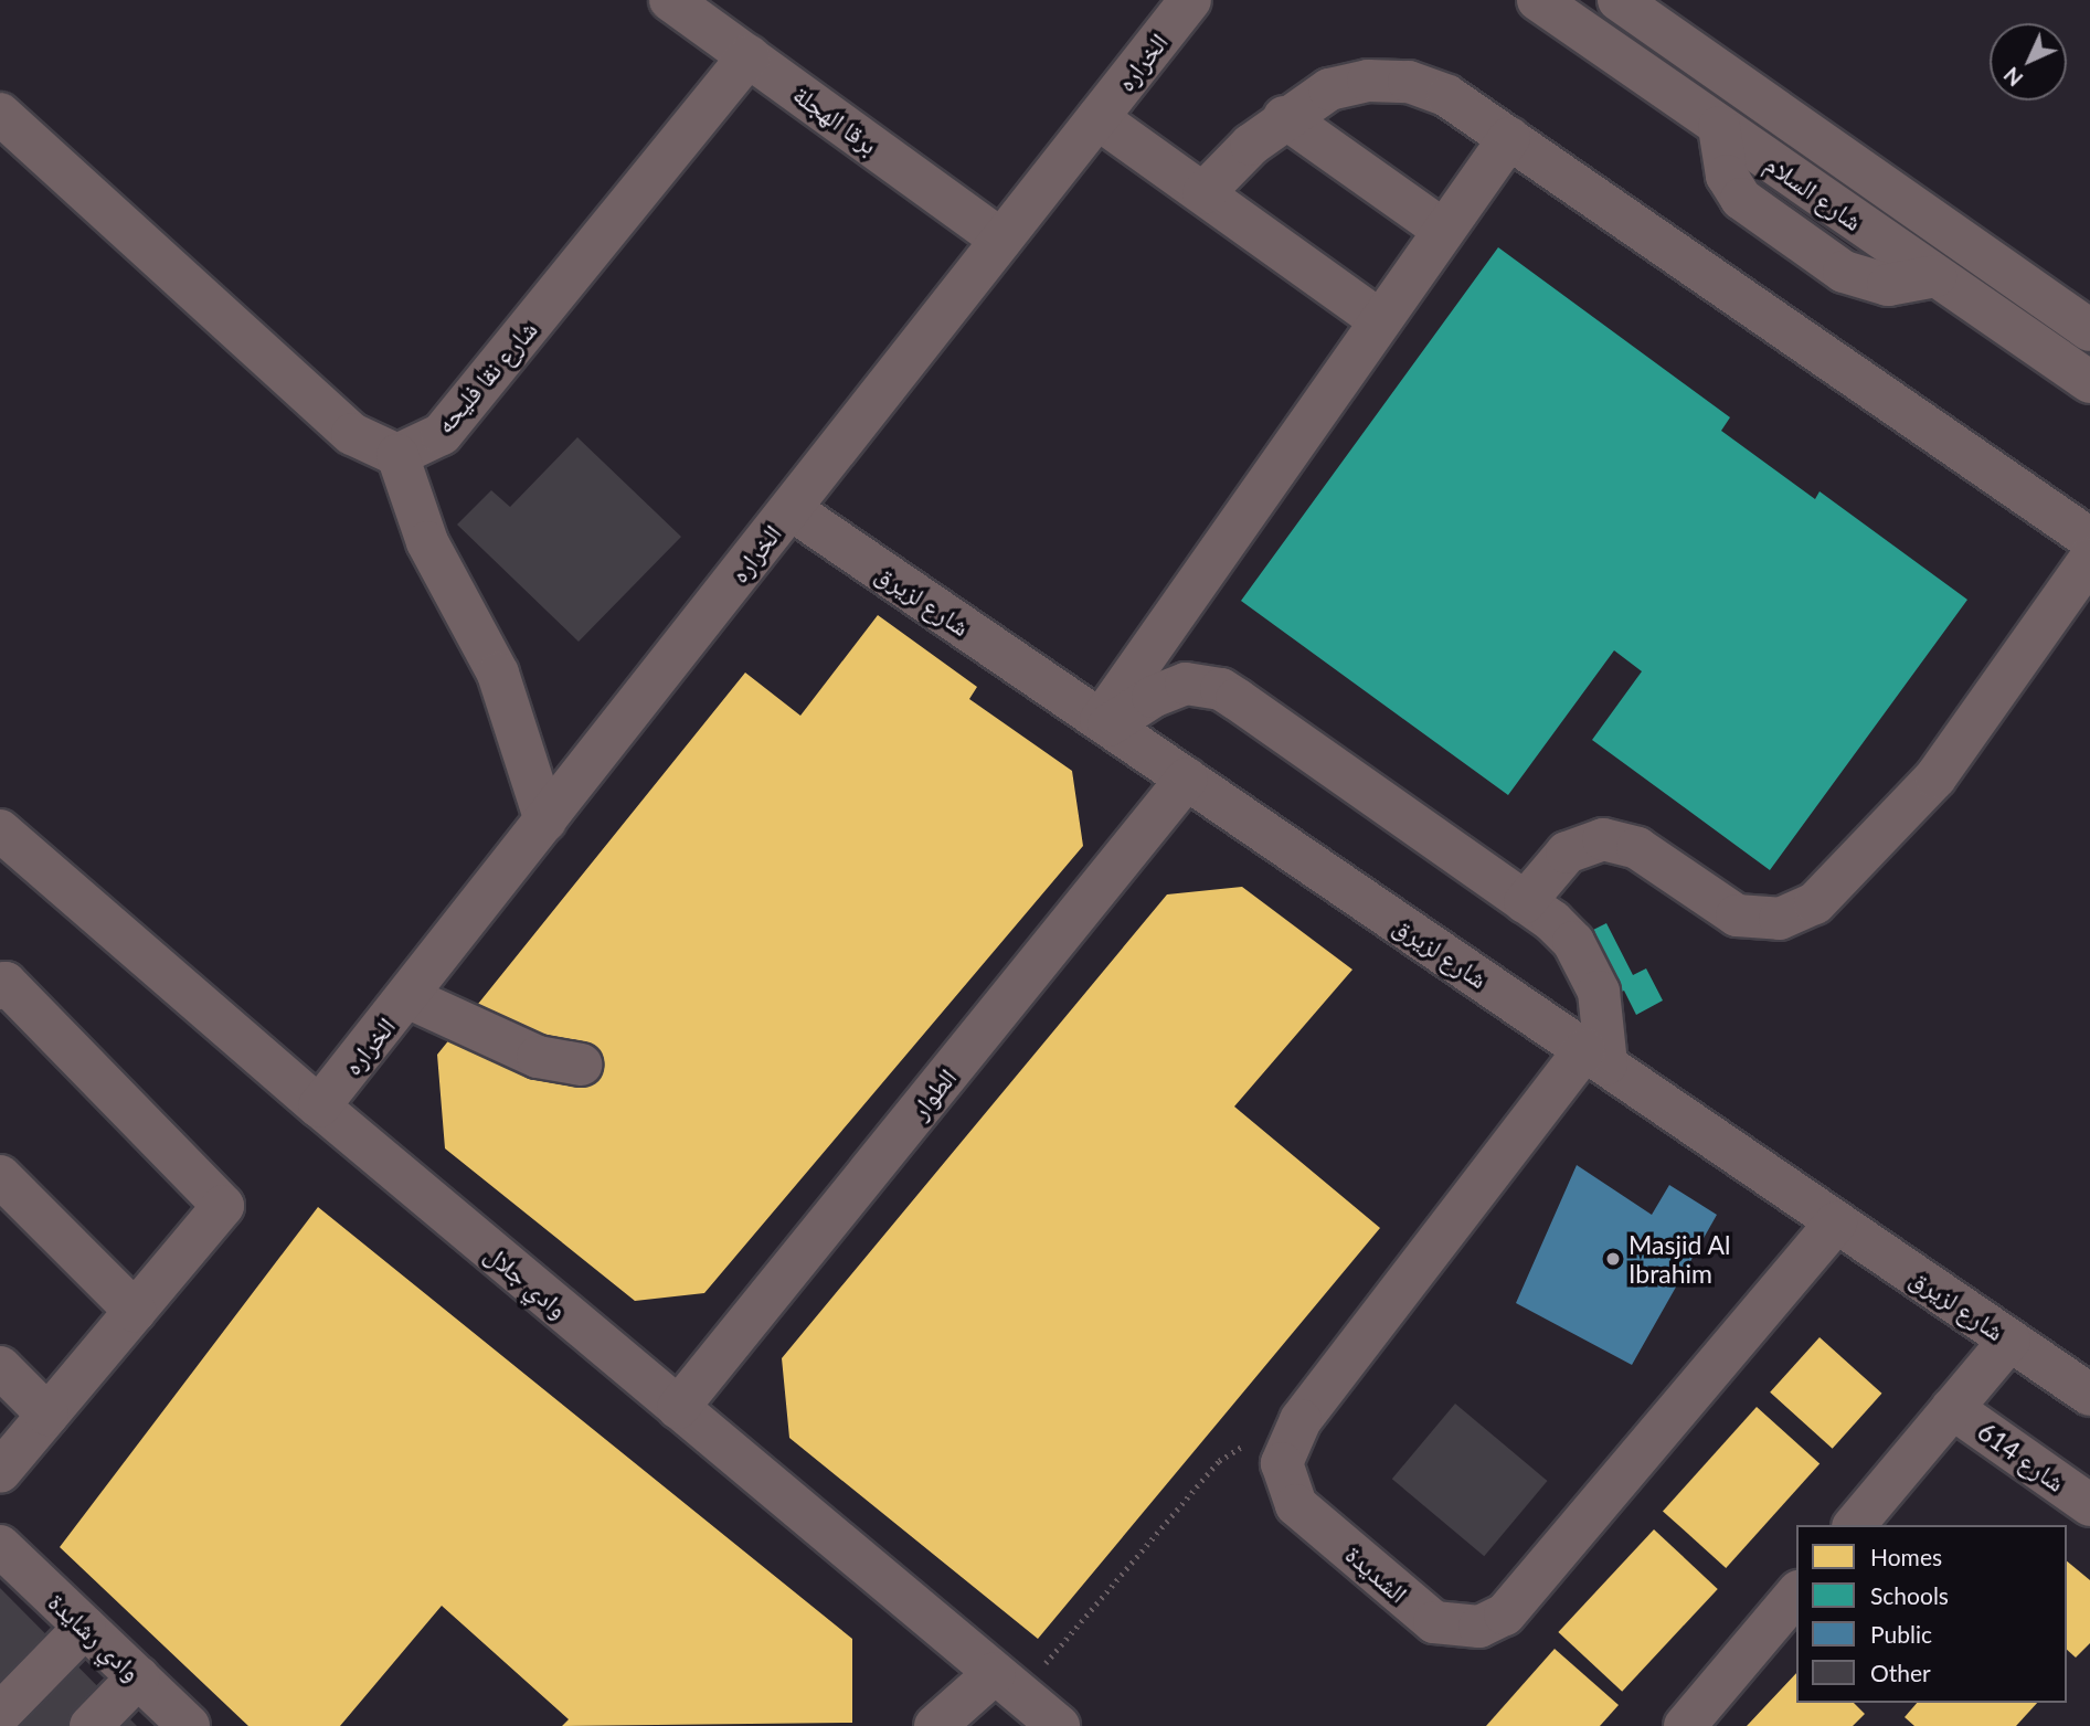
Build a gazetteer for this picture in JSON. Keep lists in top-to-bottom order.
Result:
{
  "streets": {
    "street": [
      "الخراره",
      "برقا الهجلة",
      "شارع السلام",
      "شارع نقا فليحه",
      "شارع لزيرق",
      "الطوار",
      "وادي جلال",
      "شارع 614",
      "الشديدة",
      "وادي رشايدة"
    ]
  },
  "crossings": [
    ["الخراره", "برقا الهجلة"],
    ["الخراره", "شارع لزيرق"],
    ["الخراره", "وادي جلال"],
    ["برقا الهجلة", "شارع نقا فليحه"],
    ["شارع لزيرق", "الطوار"],
    ["شارع لزيرق", "شارع 614"],
    ["شارع لزيرق", "الشديدة"],
    ["الطوار", "وادي جلال"]
  ],
  "places": ["Masjid Al Ibrahim"],
  "legend": [
    "Homes",
    "Schools",
    "Public",
    "Other"
  ],
  "north": "bottom left"
}
